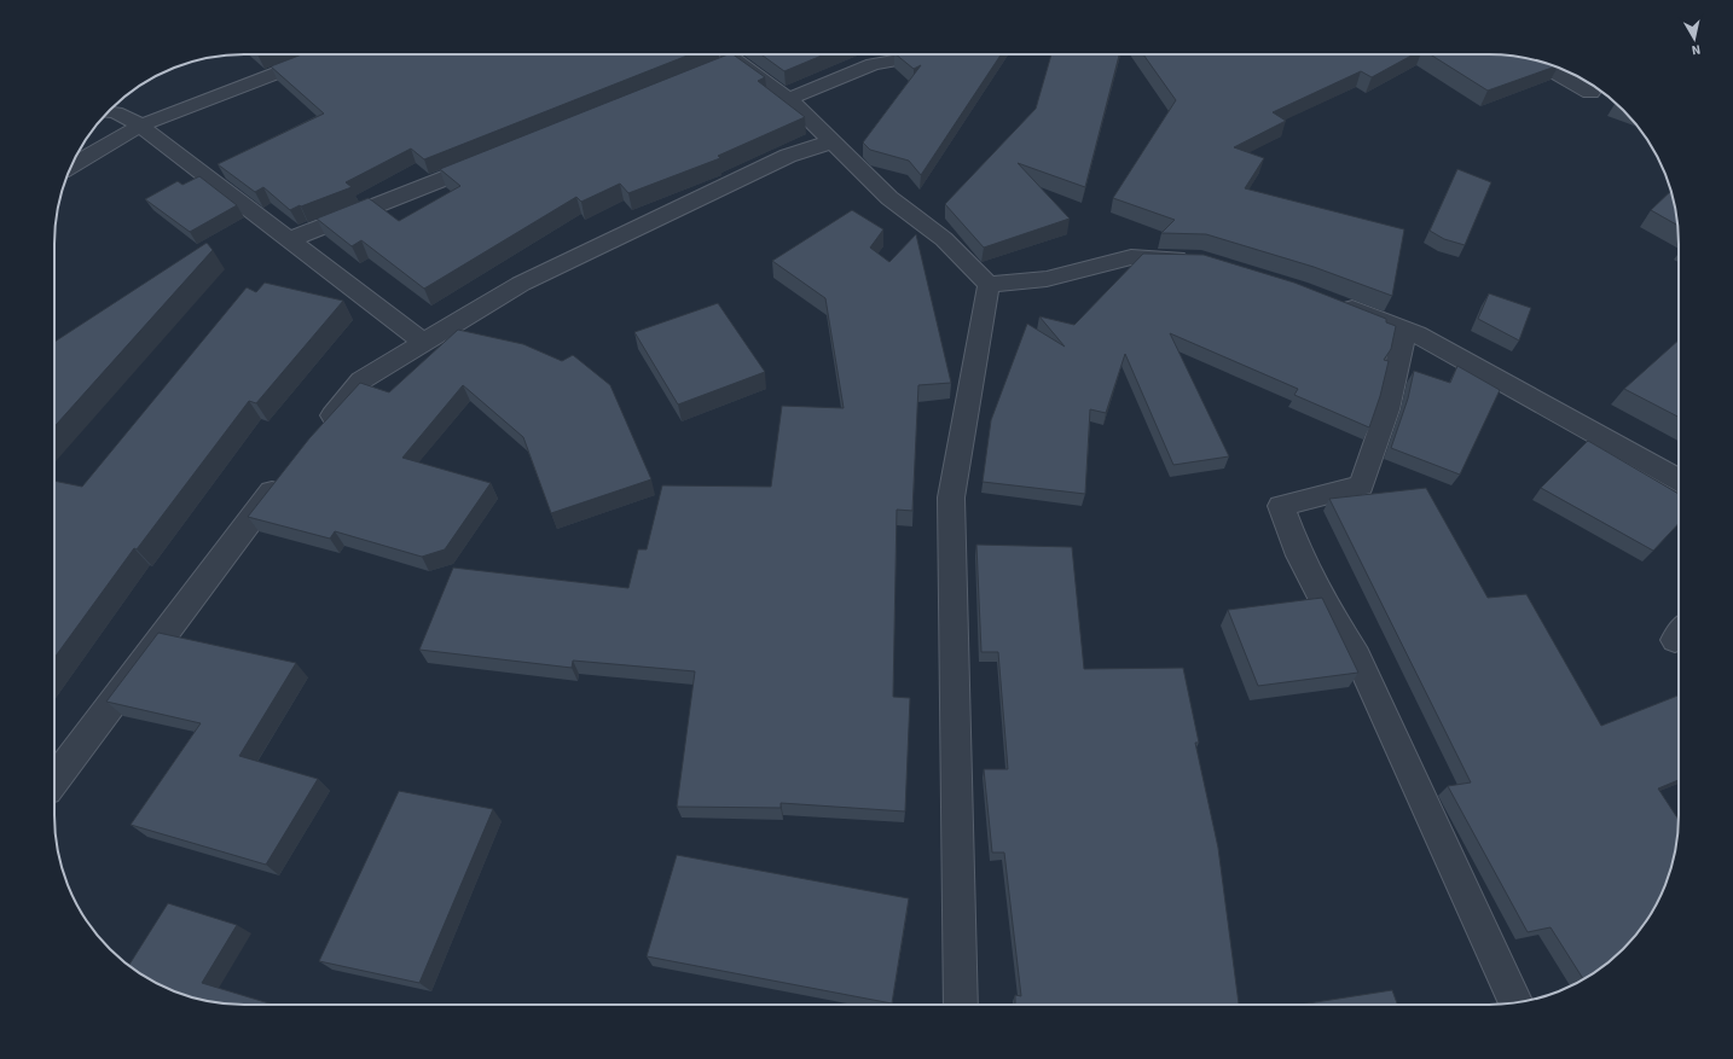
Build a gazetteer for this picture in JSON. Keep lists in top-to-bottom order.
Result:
{
  "north": "bottom"
}
